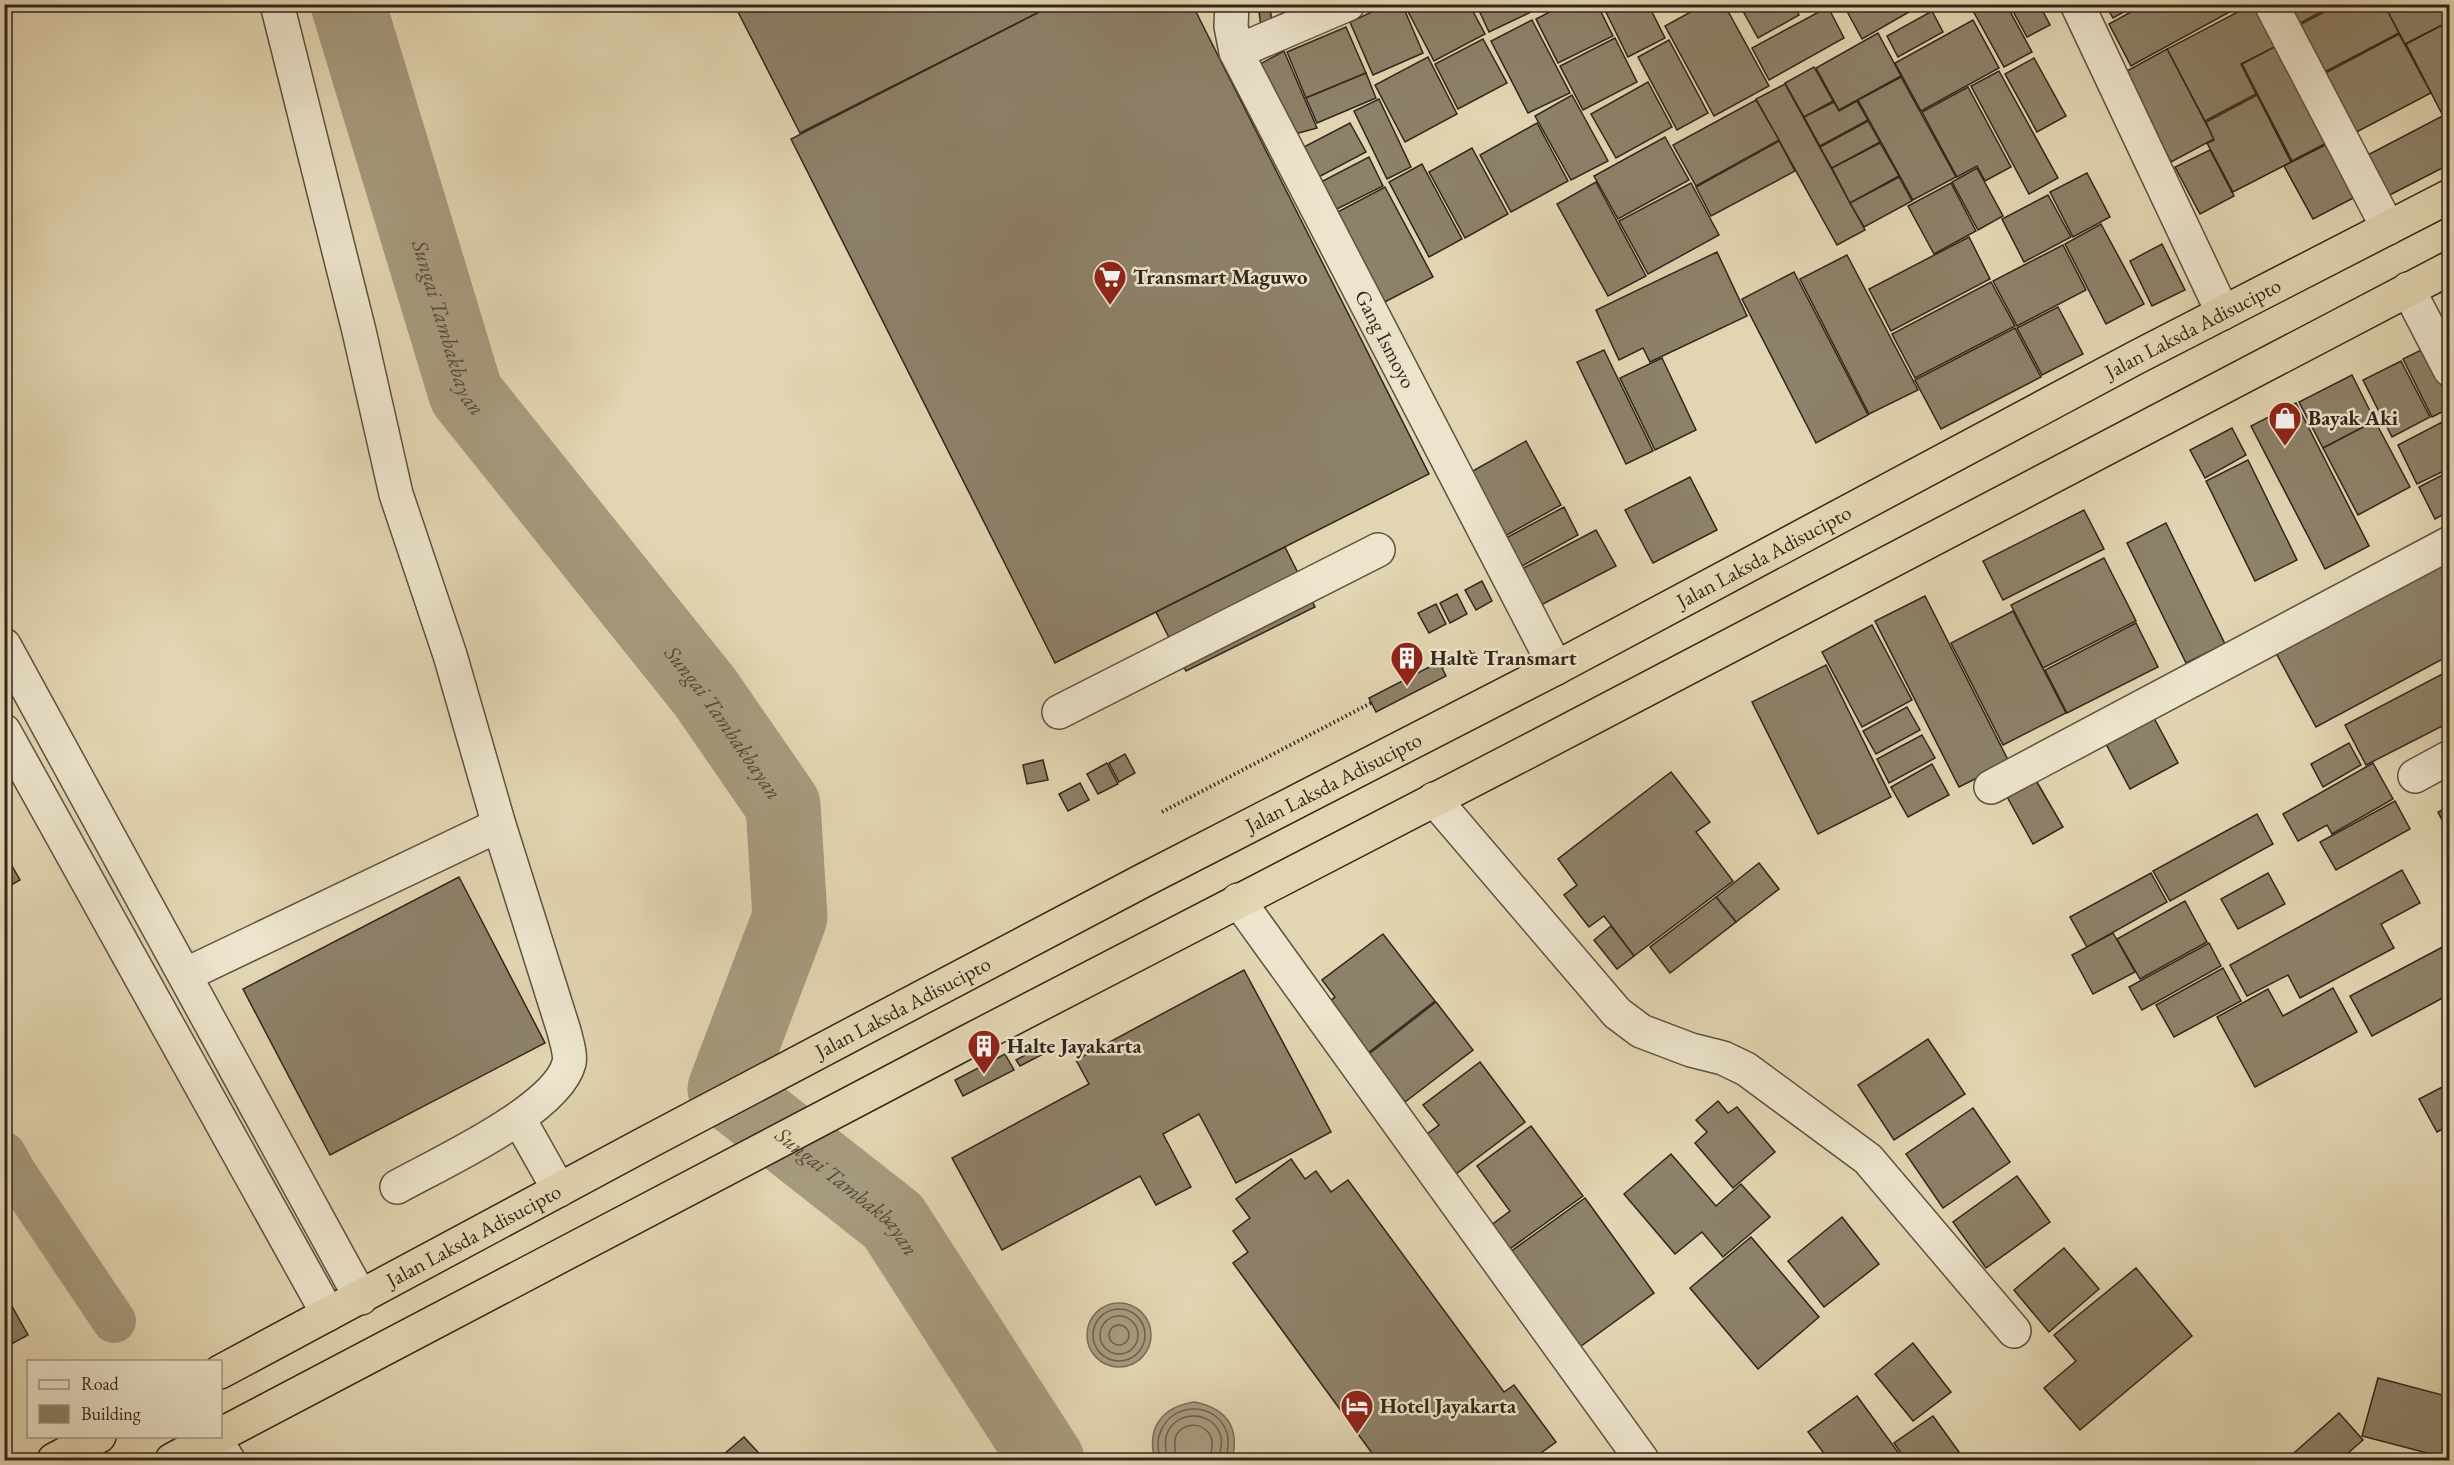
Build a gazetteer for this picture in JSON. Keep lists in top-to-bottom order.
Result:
{
  "streets": {
    "highway": ["Jalan Laksda Adisucipto"],
    "street": ["Gang Ismoyo"]
  },
  "crossings": [
    ["Jalan Laksda Adisucipto", "Gang Ismoyo"]
  ],
  "water": ["Sungai Tambakbayan"],
  "places": {
    "supermarket": ["Transmart Maguwo"],
    "shop": ["Bayak Aki"],
    "building": ["Halte Transmart", "Halte Jayakarta"],
    "hotel": ["Hotel Jayakarta"]
  },
  "legend": ["Road", "Building"]
}
